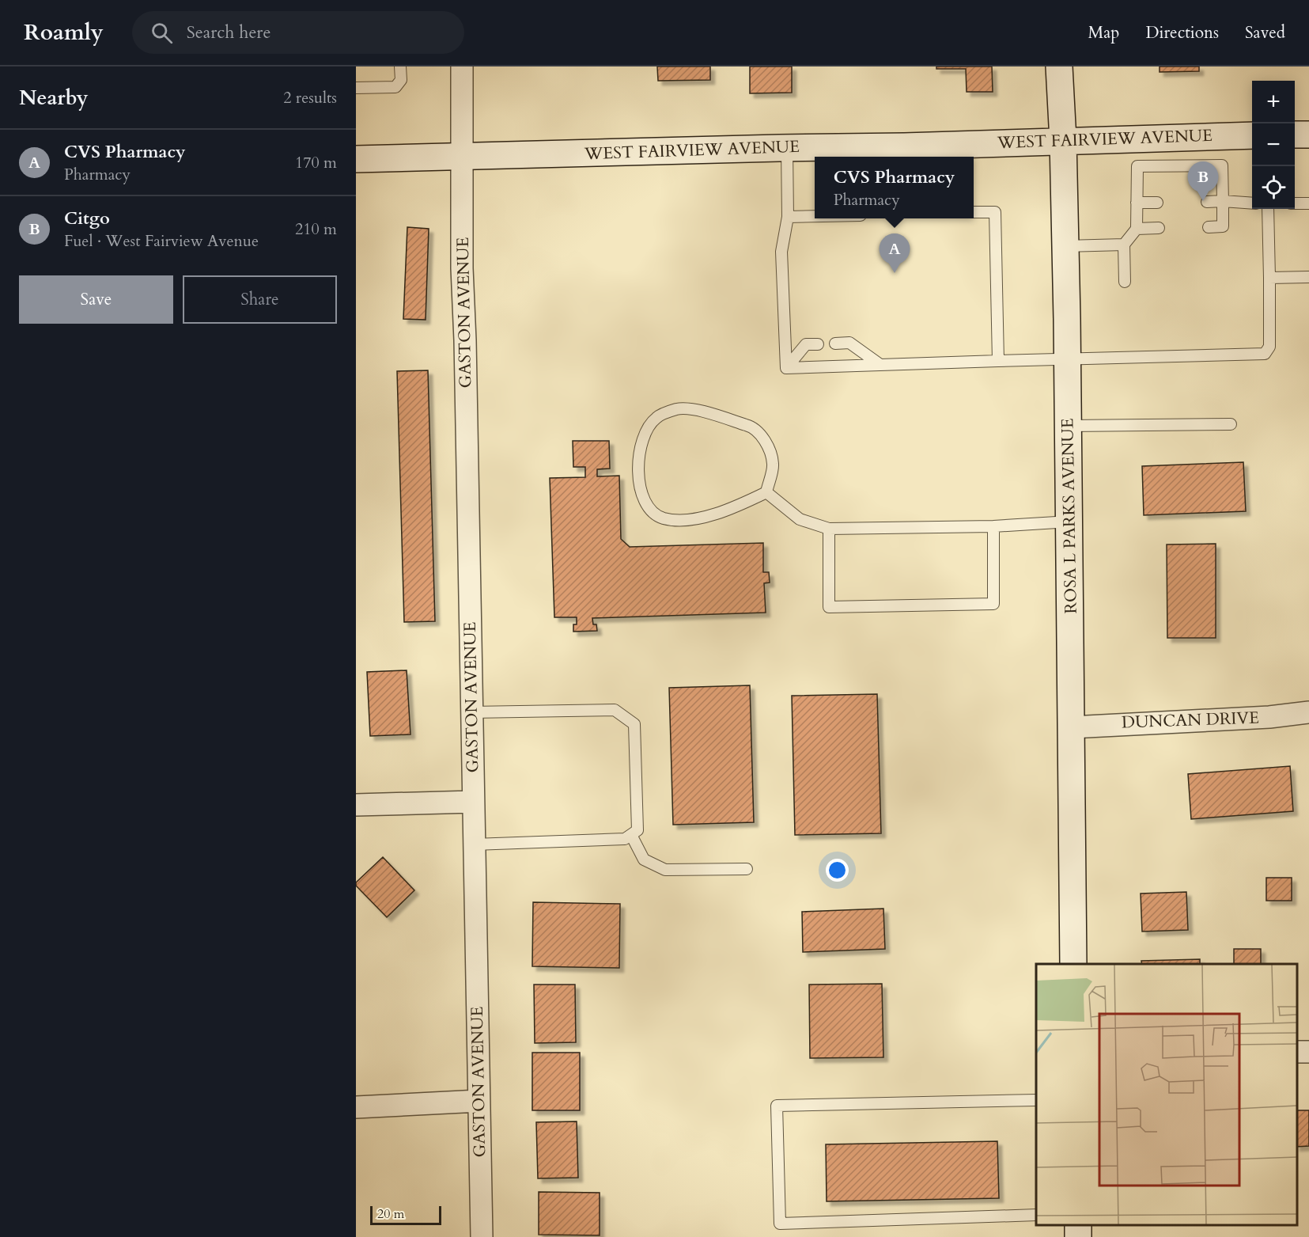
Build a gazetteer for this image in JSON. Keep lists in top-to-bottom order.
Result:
{
  "streets": {
    "street": [
      "WEST FAIRVIEW AVENUE",
      "GASTON AVENUE",
      "ROSA L PARKS AVENUE",
      "DUNCAN DRIVE"
    ]
  },
  "crossings": [
    ["WEST FAIRVIEW AVENUE", "GASTON AVENUE"],
    ["WEST FAIRVIEW AVENUE", "ROSA L PARKS AVENUE"],
    ["ROSA L PARKS AVENUE", "DUNCAN DRIVE"]
  ],
  "scale_bar": "20 m",
  "page": {
    "header": "Roamly",
    "search": "Search here",
    "nav": ["Map", "Directions", "Saved"],
    "heading": ["Nearby", "2 results"],
    "map_buttons": ["+", "−"],
    "list": [
      {
        "mark": "A",
        "name": "CVS Pharmacy",
        "note": "Pharmacy",
        "value": "170 m"
      },
      {
        "mark": "B",
        "name": "Citgo",
        "note": "Fuel · West Fairview Avenue",
        "value": "210 m"
      }
    ],
    "popup": ["CVS Pharmacy", "Pharmacy"],
    "pins": ["B", "A"],
    "buttons": ["Save", "Share"],
    "scale": "20 m"
  }
}
